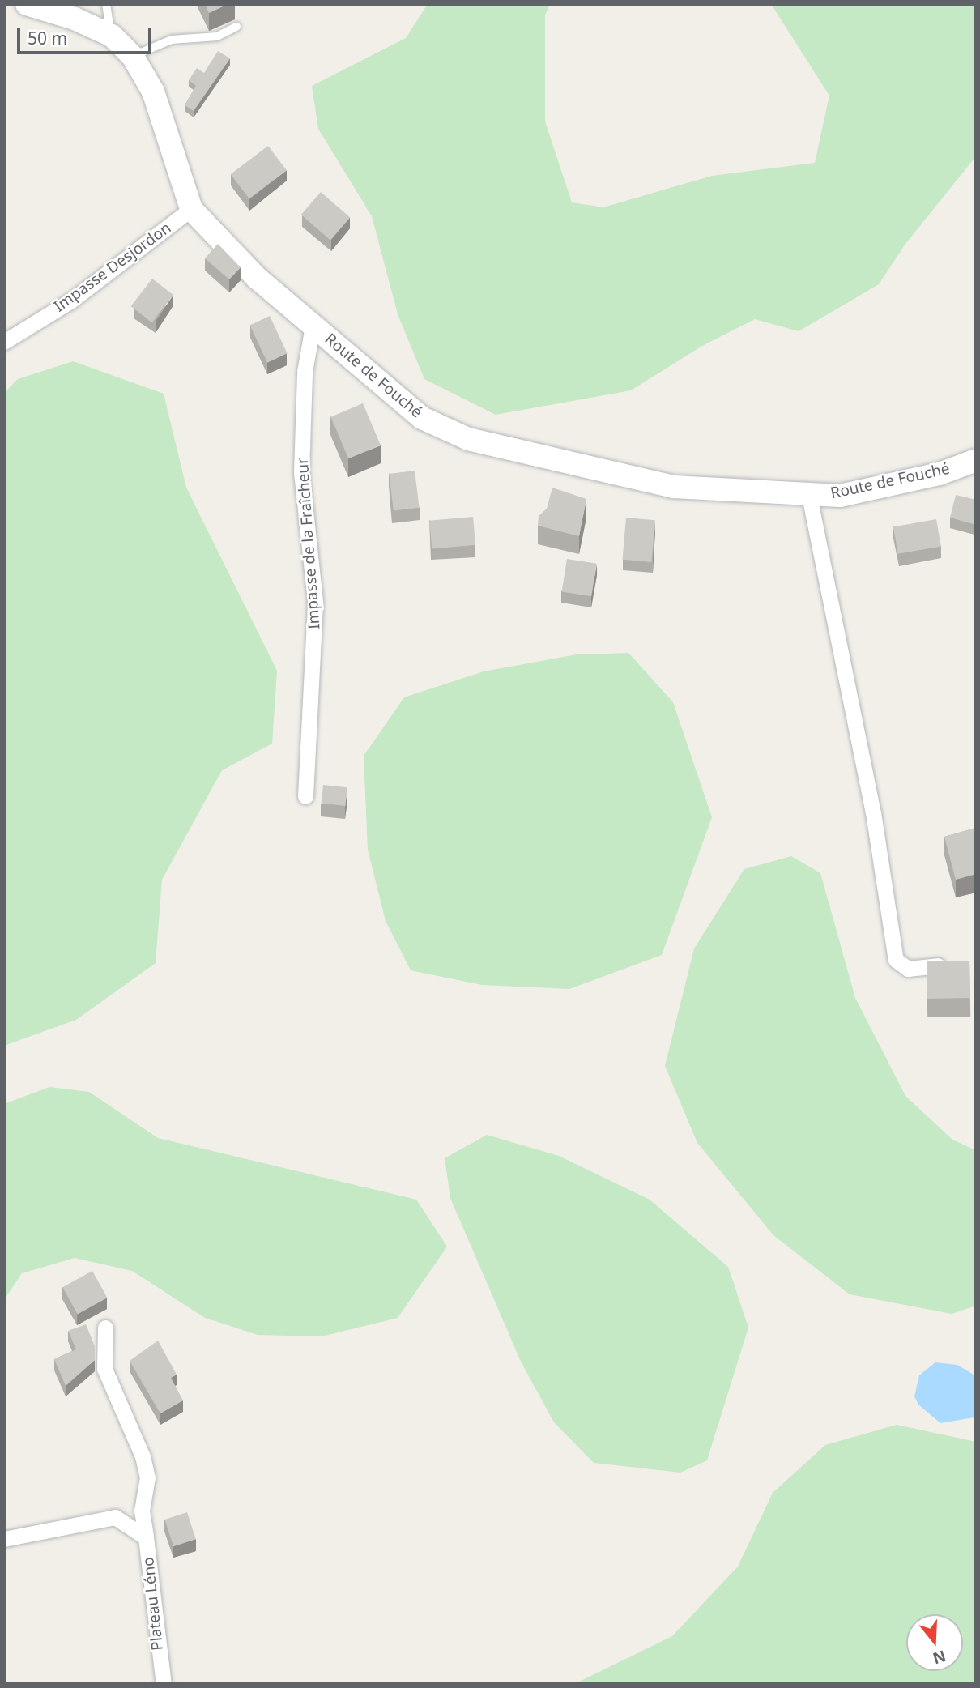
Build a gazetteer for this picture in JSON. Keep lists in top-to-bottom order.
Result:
{
  "streets": {
    "main road": ["Route de Fouché"],
    "street": ["Impasse Desjordon", "Impasse de la Fraîcheur", "Plateau Léno"]
  },
  "crossings": [
    ["Impasse Desjordon", "Route de Fouché"],
    ["Route de Fouché", "Impasse de la Fraîcheur"]
  ],
  "scale_bar": "50 m",
  "north": "bottom"
}
